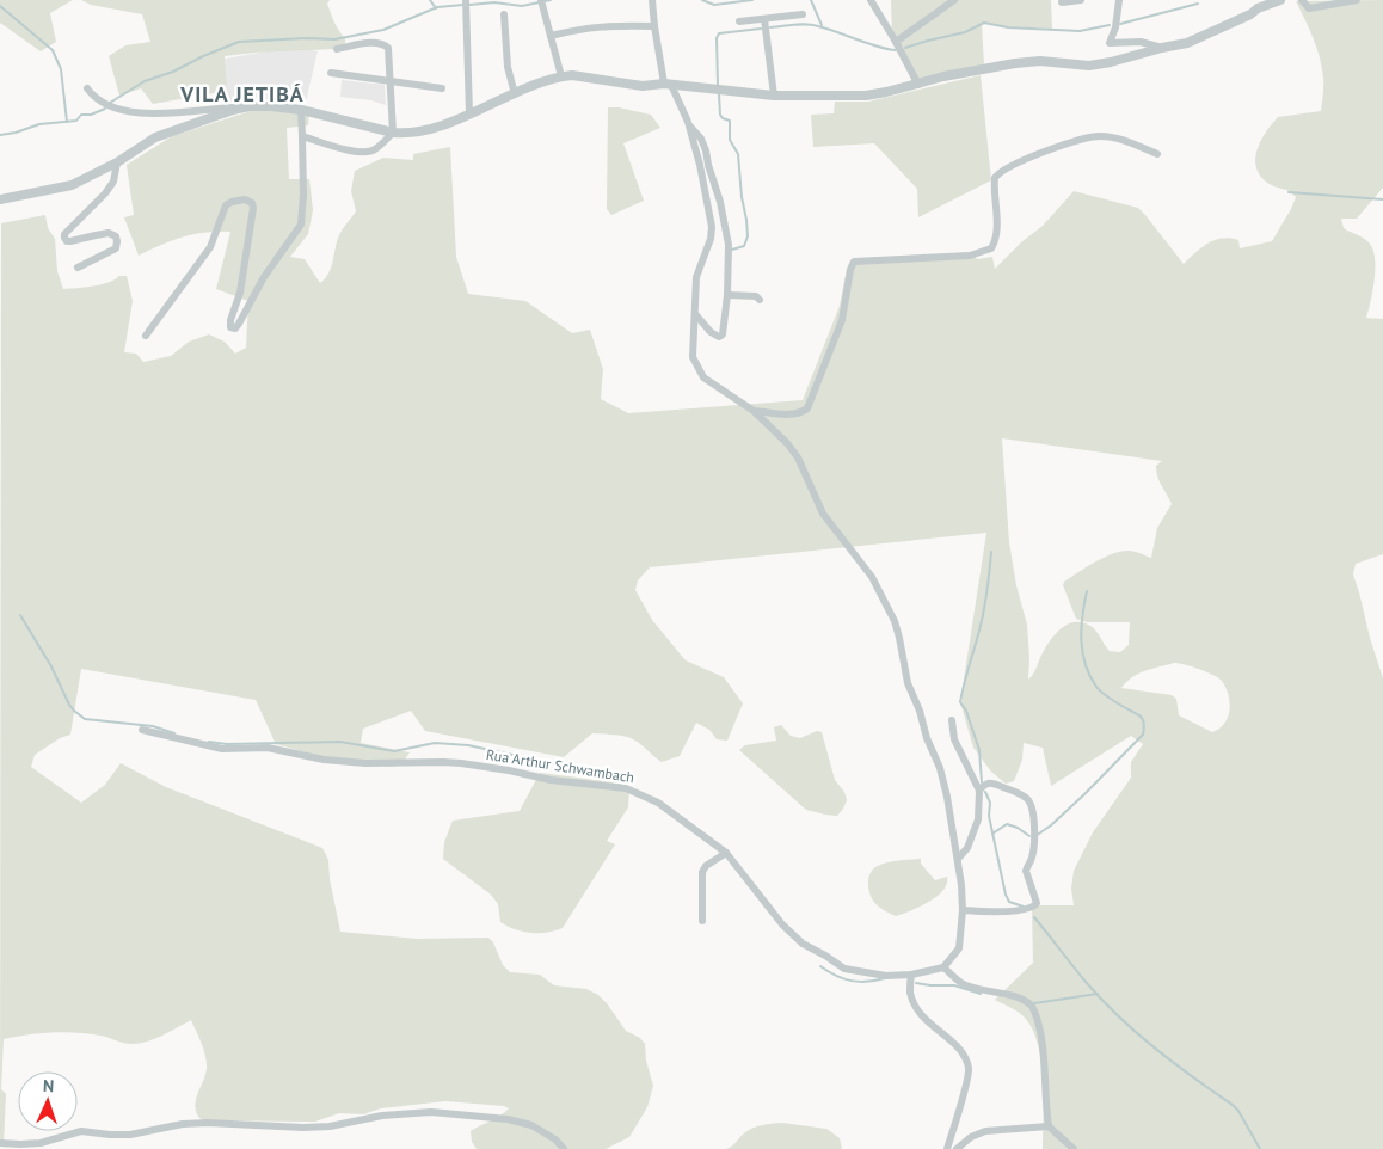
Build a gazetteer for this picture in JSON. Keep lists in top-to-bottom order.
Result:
{
  "streets": {
    "street": ["Rua Arthur Schwambach"]
  },
  "districts": ["VILA JETIBÁ"],
  "north": "top"
}
